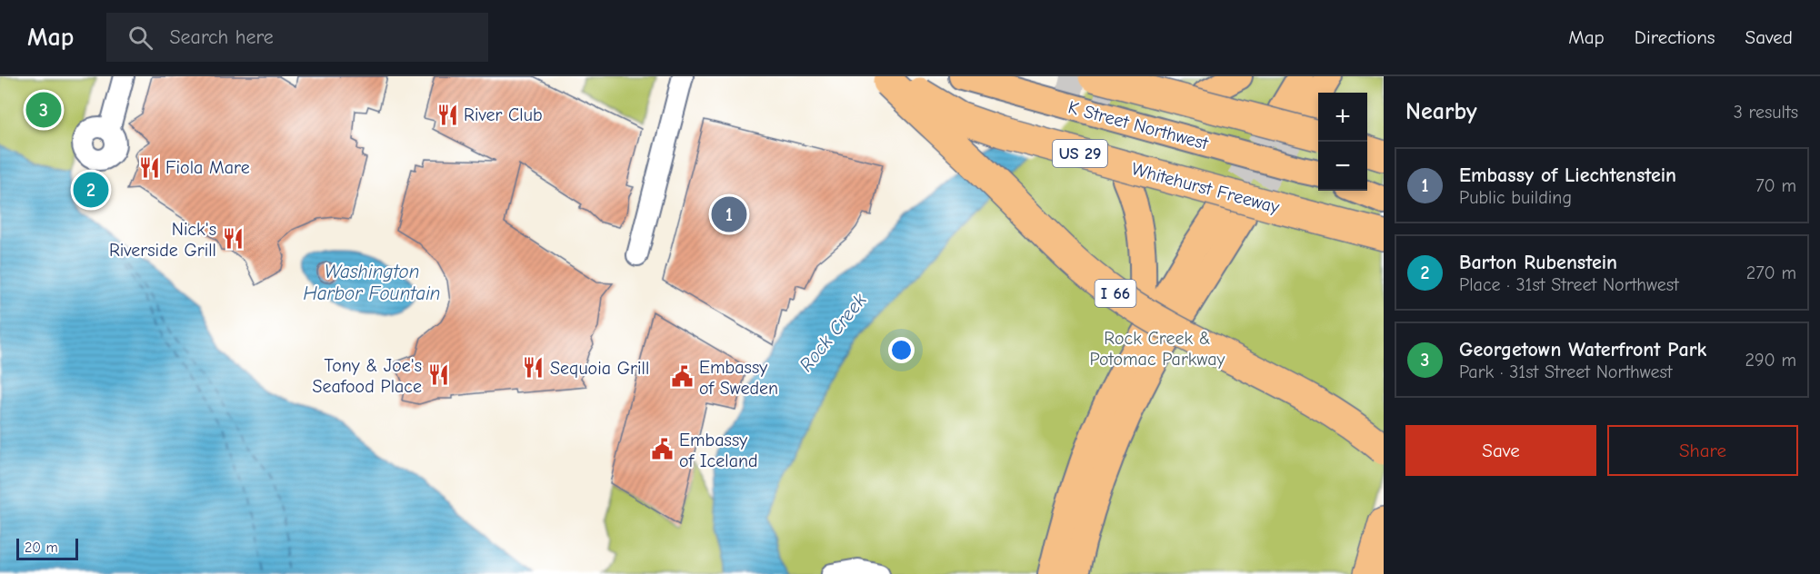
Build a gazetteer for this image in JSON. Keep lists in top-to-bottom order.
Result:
{
  "streets": {
    "highway": ["US 29", "Whitehurst Freeway", "I 66"],
    "main road": ["K Street Northwest"]
  },
  "crossings": [
    ["Whitehurst Freeway", "I 66"]
  ],
  "water": ["Washington Harbor Fountain", "Rock Creek"],
  "parks": ["Rock Creek & Potomac Parkway"],
  "places": {
    "restaurant": [
      "River Club",
      "Fiola Mare",
      "Nick's Riverside Grill",
      "Sequoia Grill",
      "Tony & Joe's Seafood Place"
    ],
    "public building": ["Embassy of Sweden", "Embassy of Iceland"]
  },
  "scale_bar": "20 m",
  "page": {
    "header": "Map",
    "search": "Search here",
    "nav": ["Map", "Directions", "Saved"],
    "heading": ["Nearby", "3 results"],
    "pins": ["3", "2", "1"],
    "map_buttons": ["+", "−"],
    "list": [
      {
        "mark": "1",
        "name": "Embassy of Liechtenstein",
        "note": "Public building",
        "value": "70 m"
      },
      {
        "mark": "2",
        "name": "Barton Rubenstein",
        "note": "Place · 31st Street Northwest",
        "value": "270 m"
      },
      {
        "mark": "3",
        "name": "Georgetown Waterfront Park",
        "note": "Park · 31st Street Northwest",
        "value": "290 m"
      }
    ],
    "buttons": ["Save", "Share"],
    "scale": "20 m"
  }
}
